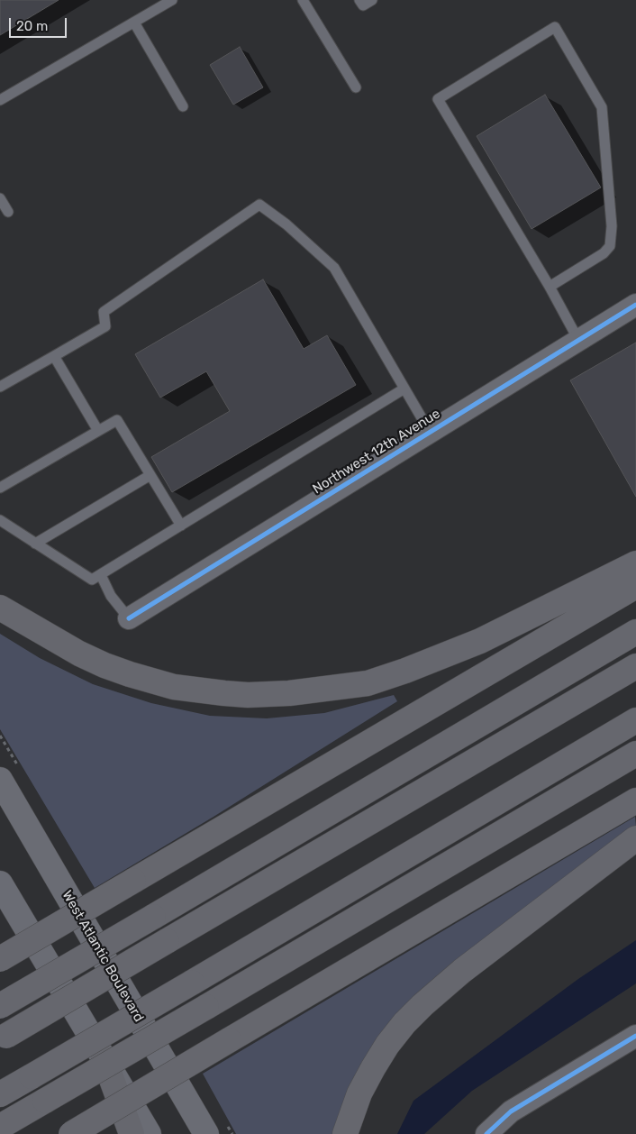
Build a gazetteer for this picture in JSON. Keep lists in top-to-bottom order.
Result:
{
  "streets": {
    "main road": ["West Atlantic Boulevard"],
    "street": ["Northwest 12th Avenue"]
  },
  "scale_bar": "20 m"
}
